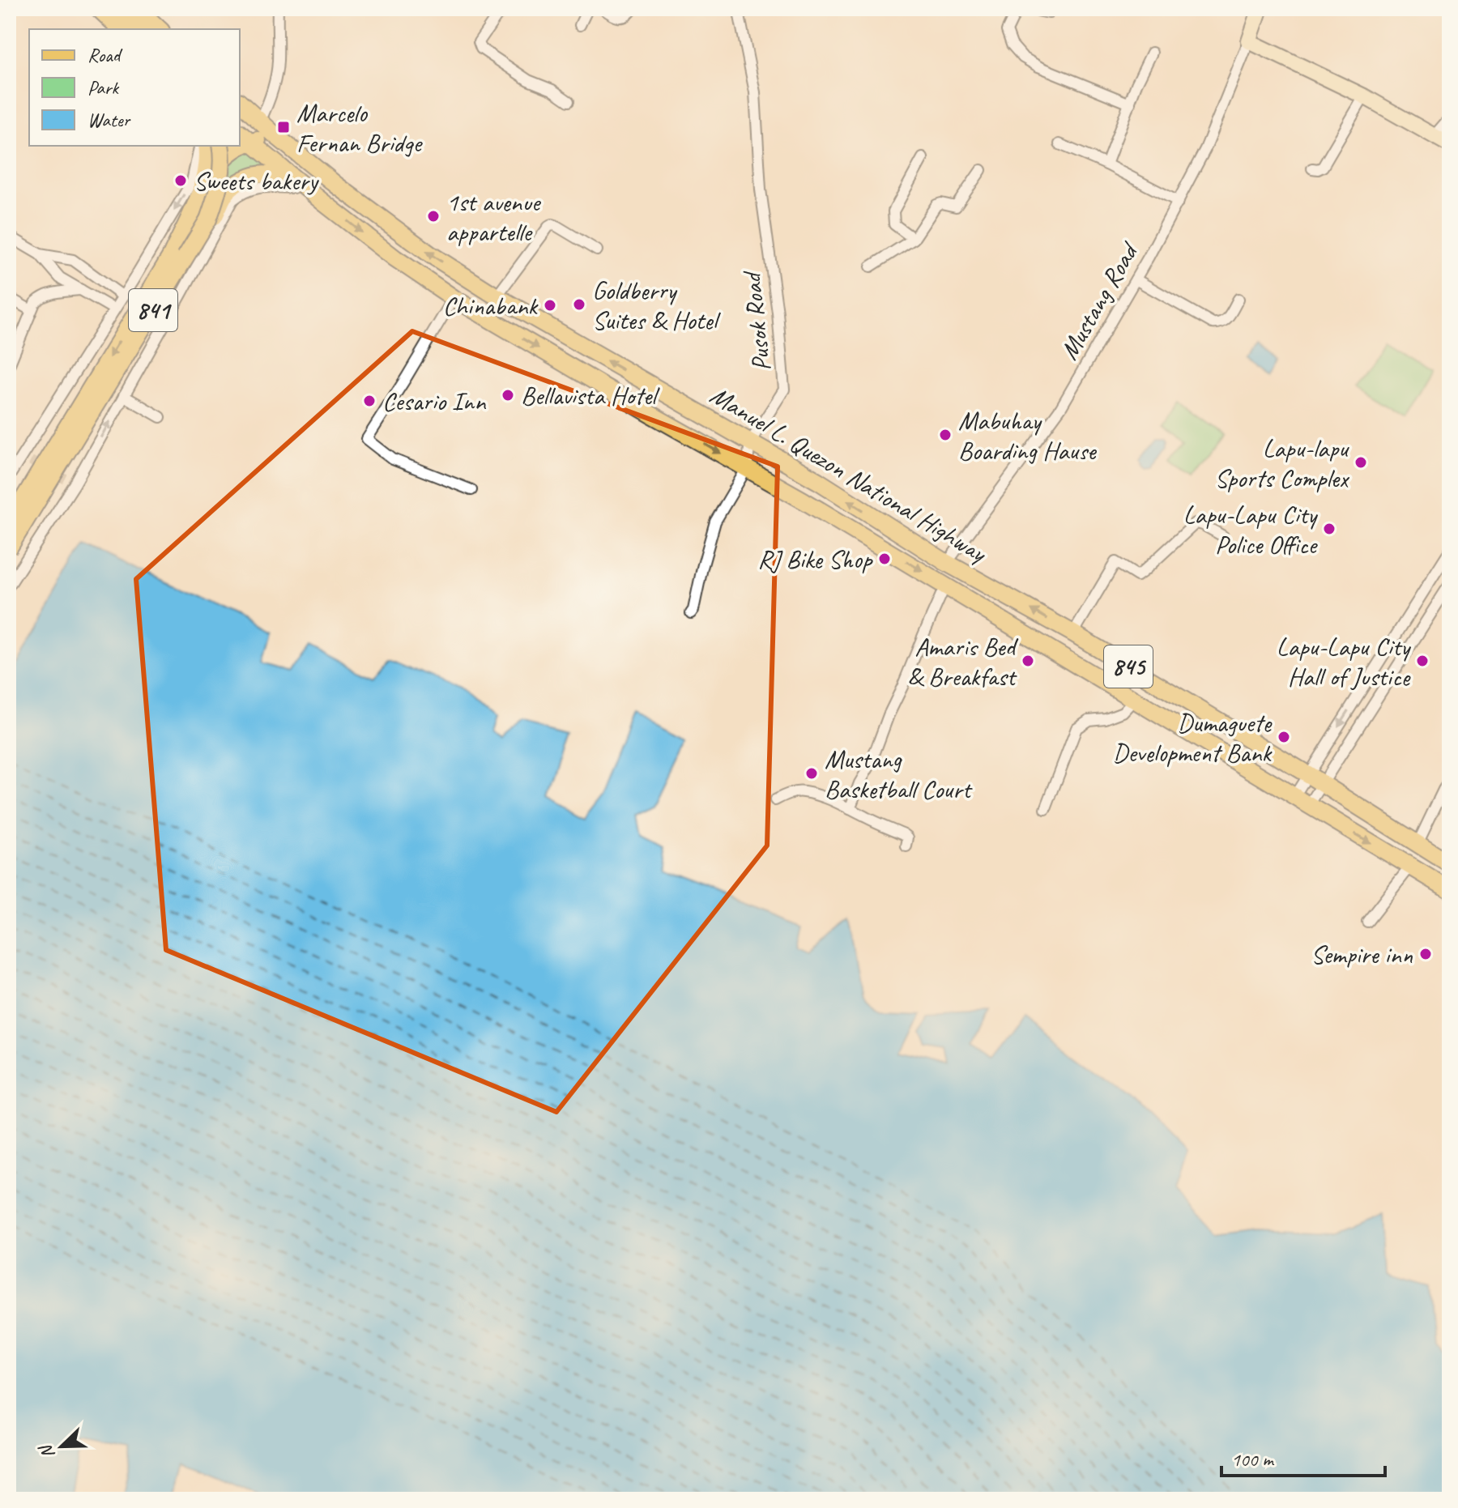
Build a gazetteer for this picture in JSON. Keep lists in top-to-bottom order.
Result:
{
  "streets": {
    "main road": ["841", "Manuel L. Quezon National Highway", "845"],
    "street": ["Mustang Road", "Pusok Road"]
  },
  "crossings": [
    ["Mustang Road", "Manuel L. Quezon National Highway"],
    ["Pusok Road", "Manuel L. Quezon National Highway"]
  ],
  "places": {
    "transit": ["Marcelo Fernan Bridge"],
    "other": [
      "Sweets bakery",
      "1st avenue appartelle",
      "Goldberry Suites & Hotel",
      "Chinabank",
      "Bellavista Hotel",
      "Cesario Inn",
      "Mabuhay Boarding Hause",
      "Lapu-lapu Sports Complex",
      "Lapu-Lapu City Police Office",
      "RJ Bike Shop",
      "Amaris Bed & Breakfast",
      "Lapu-Lapu City Hall of Justice",
      "Dumaguete Development Bank",
      "Mustang Basketball Court",
      "Sempire inn"
    ]
  },
  "legend": ["Road", "Park", "Water"],
  "scale_bar": "100 m",
  "north": "bottom left"
}
